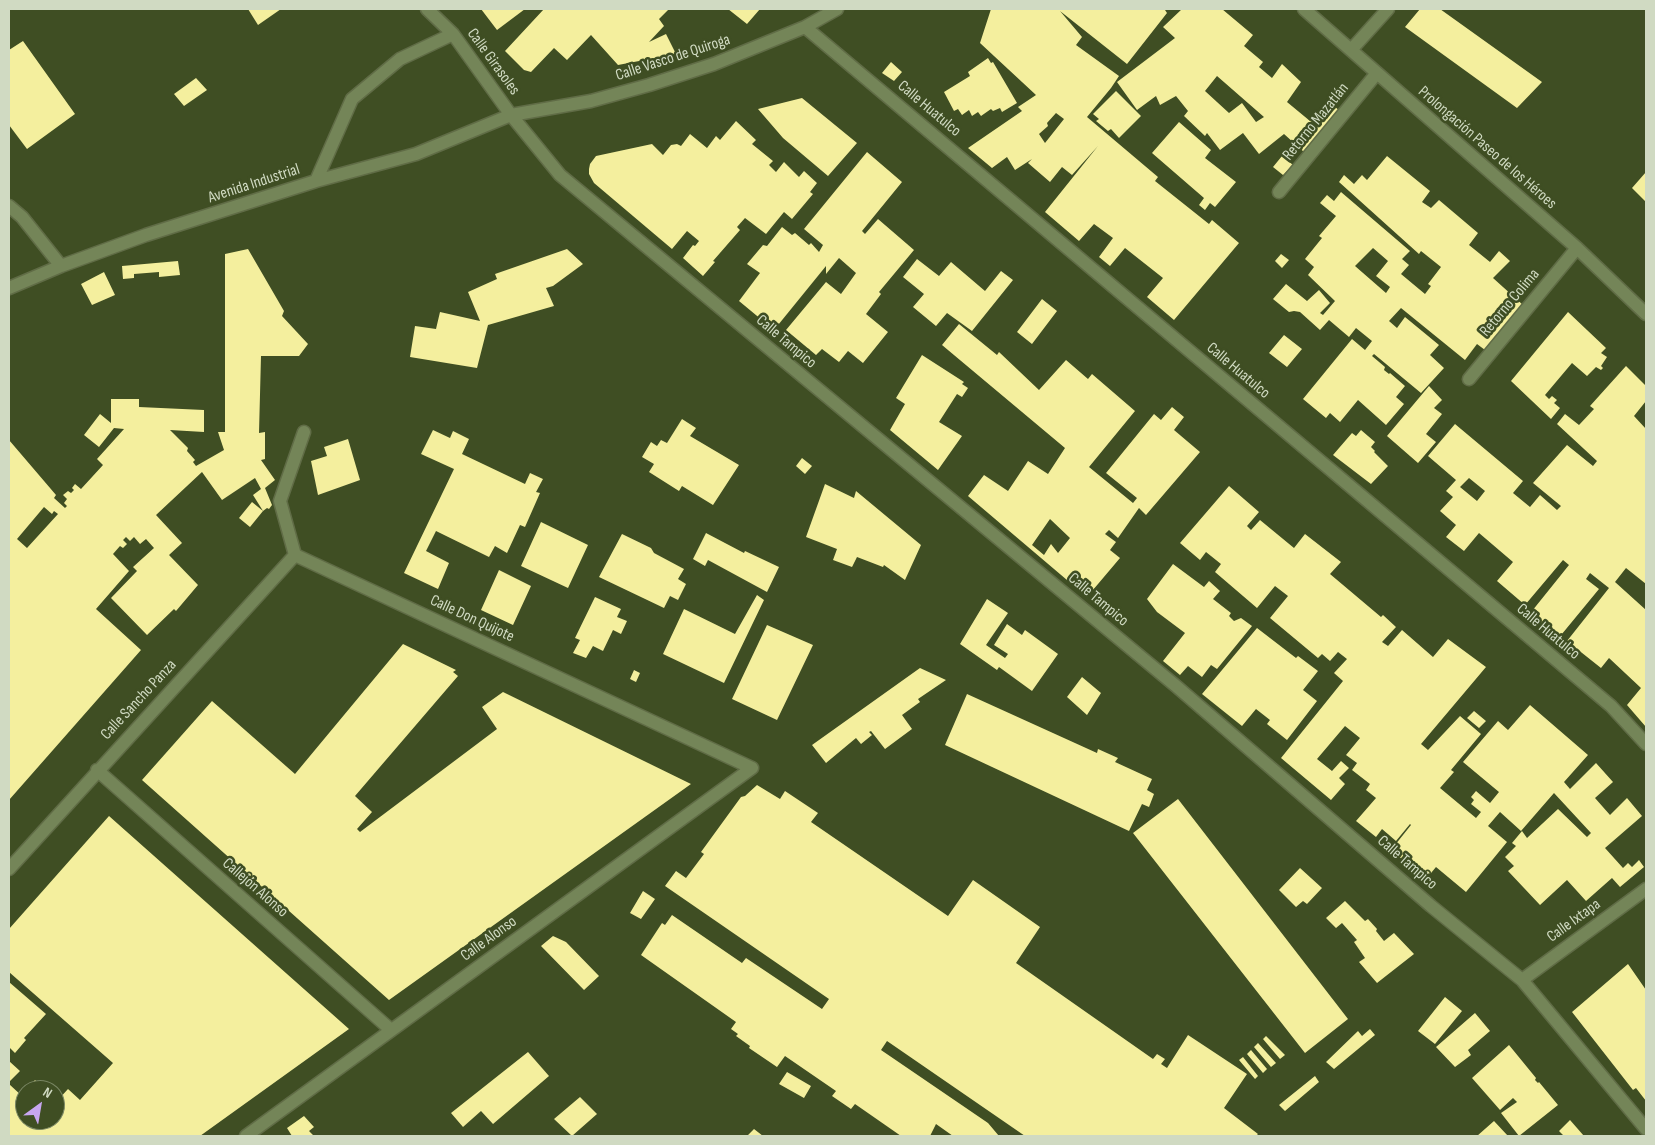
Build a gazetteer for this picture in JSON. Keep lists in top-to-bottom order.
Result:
{
  "streets": {
    "street": [
      "Calle Vasco de Quiroga",
      "Calle Girasoles",
      "Calle Huatulco",
      "Retorno Mazatlán",
      "Prolongación Paseo de los Héroes",
      "Avenida Industrial",
      "Retorno Colima",
      "Calle Tampico",
      "Calle Don Quijote",
      "Calle Sancho Panza",
      "Callejón Alonso",
      "Calle Ixtapa",
      "Calle Alonso"
    ]
  },
  "crossings": [
    ["Calle Vasco de Quiroga", "Calle Girasoles"],
    ["Calle Vasco de Quiroga", "Calle Huatulco"],
    ["Calle Vasco de Quiroga", "Avenida Industrial"],
    ["Calle Vasco de Quiroga", "Calle Tampico"],
    ["Calle Girasoles", "Avenida Industrial"],
    ["Calle Girasoles", "Calle Tampico"],
    ["Retorno Mazatlán", "Prolongación Paseo de los Héroes"],
    ["Prolongación Paseo de los Héroes", "Retorno Colima"],
    ["Avenida Industrial", "Calle Tampico"],
    ["Calle Tampico", "Calle Ixtapa"],
    ["Calle Don Quijote", "Calle Sancho Panza"],
    ["Calle Don Quijote", "Calle Alonso"],
    ["Calle Sancho Panza", "Callejón Alonso"],
    ["Callejón Alonso", "Calle Alonso"]
  ],
  "north": "top right"
}
